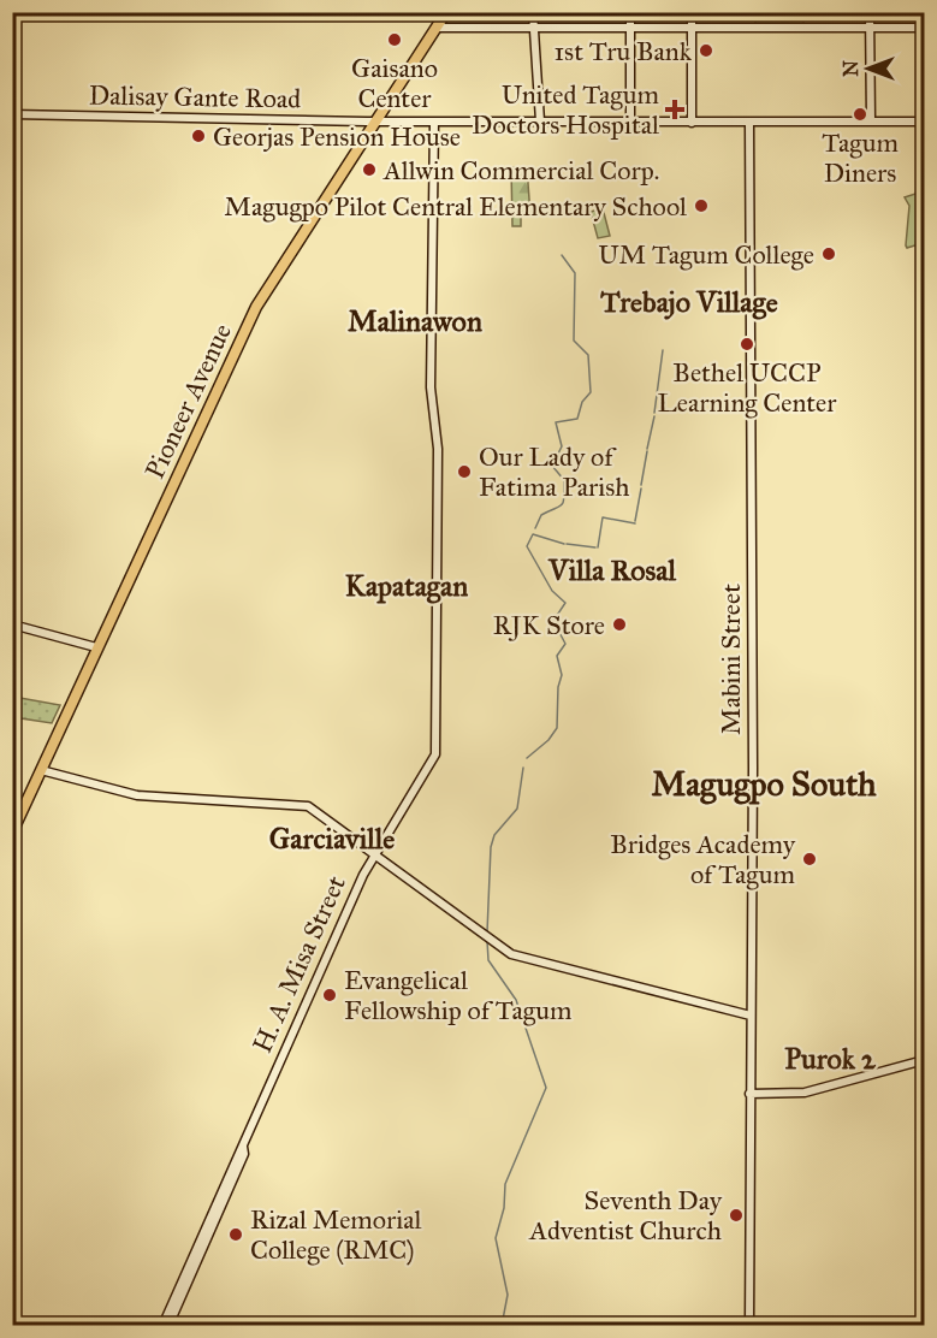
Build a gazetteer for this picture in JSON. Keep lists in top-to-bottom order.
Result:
{
  "streets": {
    "highway": ["Pioneer Avenue"],
    "street": ["Dalisay Gante Road", "Mabini Street", "H. A. Misa Street"]
  },
  "crossings": [
    ["Dalisay Gante Road", "Pioneer Avenue"],
    ["Dalisay Gante Road", "Mabini Street"],
    ["Dalisay Gante Road", "H. A. Misa Street"]
  ],
  "districts": [
    "Trebajo Village",
    "Malinawon",
    "Villa Rosal",
    "Kapatagan",
    "Magugpo South",
    "Garciaville",
    "Purok 2"
  ],
  "places": {
    "other": [
      "Gaisano Center",
      "1st Tru Bank",
      "Tagum Diners",
      "Georjas Pension House",
      "Allwin Commercial Corp.",
      "Magugpo Pilot Central Elementary School",
      "UM Tagum College",
      "Bethel UCCP Learning Center",
      "Our Lady of Fatima Parish",
      "RJK Store",
      "Bridges Academy of Tagum",
      "Evangelical Fellowship of Tagum",
      "Seventh Day Adventist Church",
      "Rizal Memorial College (RMC)"
    ],
    "health": ["United Tagum Doctors Hospital"]
  },
  "north": "left"
}
